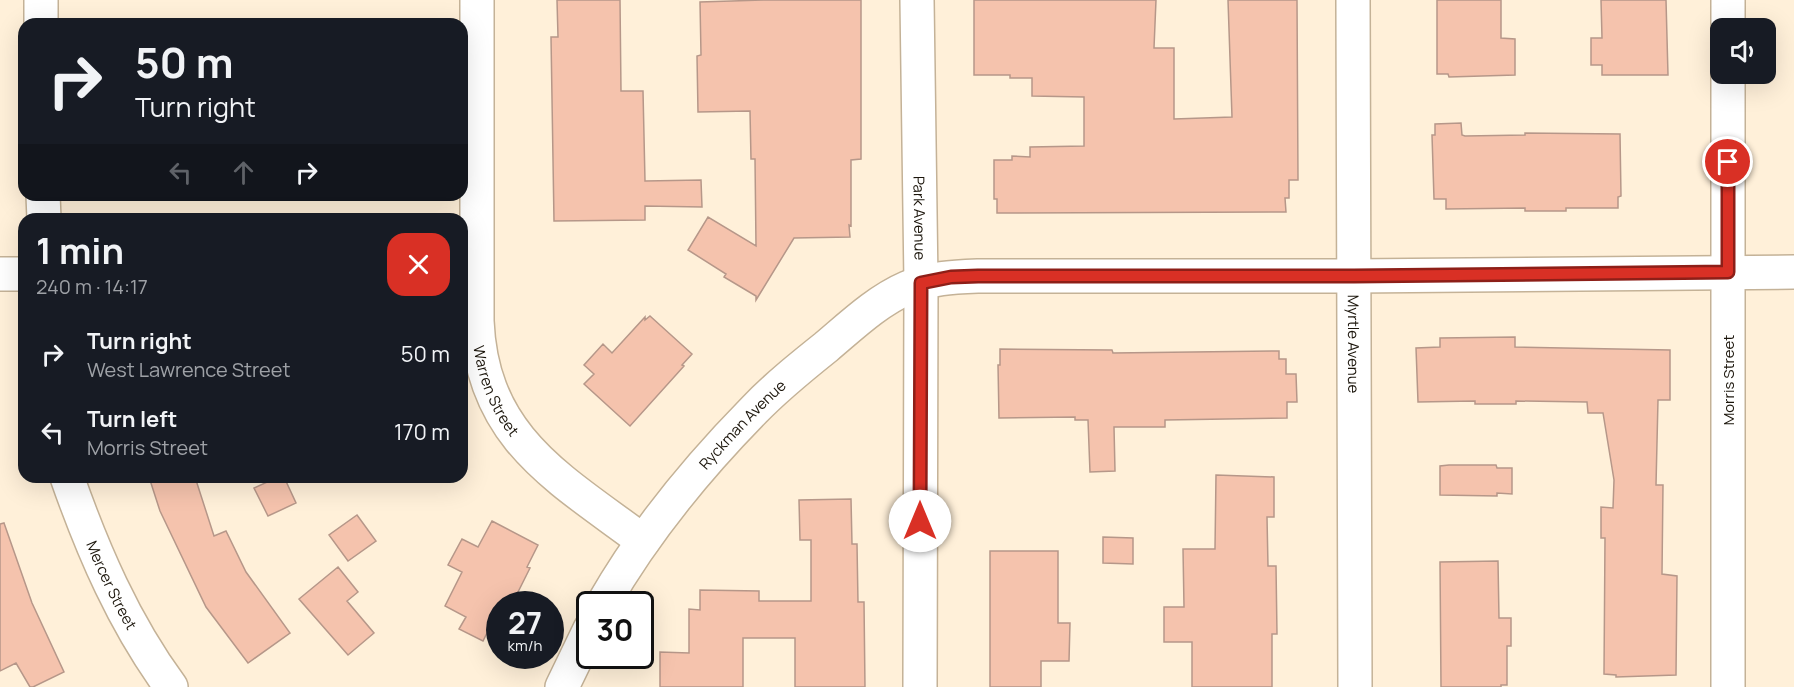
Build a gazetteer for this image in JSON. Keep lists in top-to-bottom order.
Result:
{
  "streets": {
    "street": [
      "Park Avenue",
      "Myrtle Avenue",
      "Morris Street",
      "Warren Street",
      "Ryckman Avenue",
      "Mercer Street"
    ]
  },
  "crossings": [
    ["Park Avenue", "Ryckman Avenue"],
    ["Myrtle Avenue", "Ryckman Avenue"],
    ["Morris Street", "Ryckman Avenue"],
    ["Warren Street", "Ryckman Avenue"]
  ],
  "page": {
    "turn": ["50 m", "Turn right"],
    "heading": ["1 min", "240 m · 14:17"],
    "list": [
      {
        "name": "Turn right",
        "note": "West Lawrence Street",
        "value": "50 m"
      },
      {
        "name": "Turn left",
        "note": "Morris Street",
        "value": "170 m"
      }
    ],
    "speed": "27 km/h",
    "limit": "30"
  }
}
